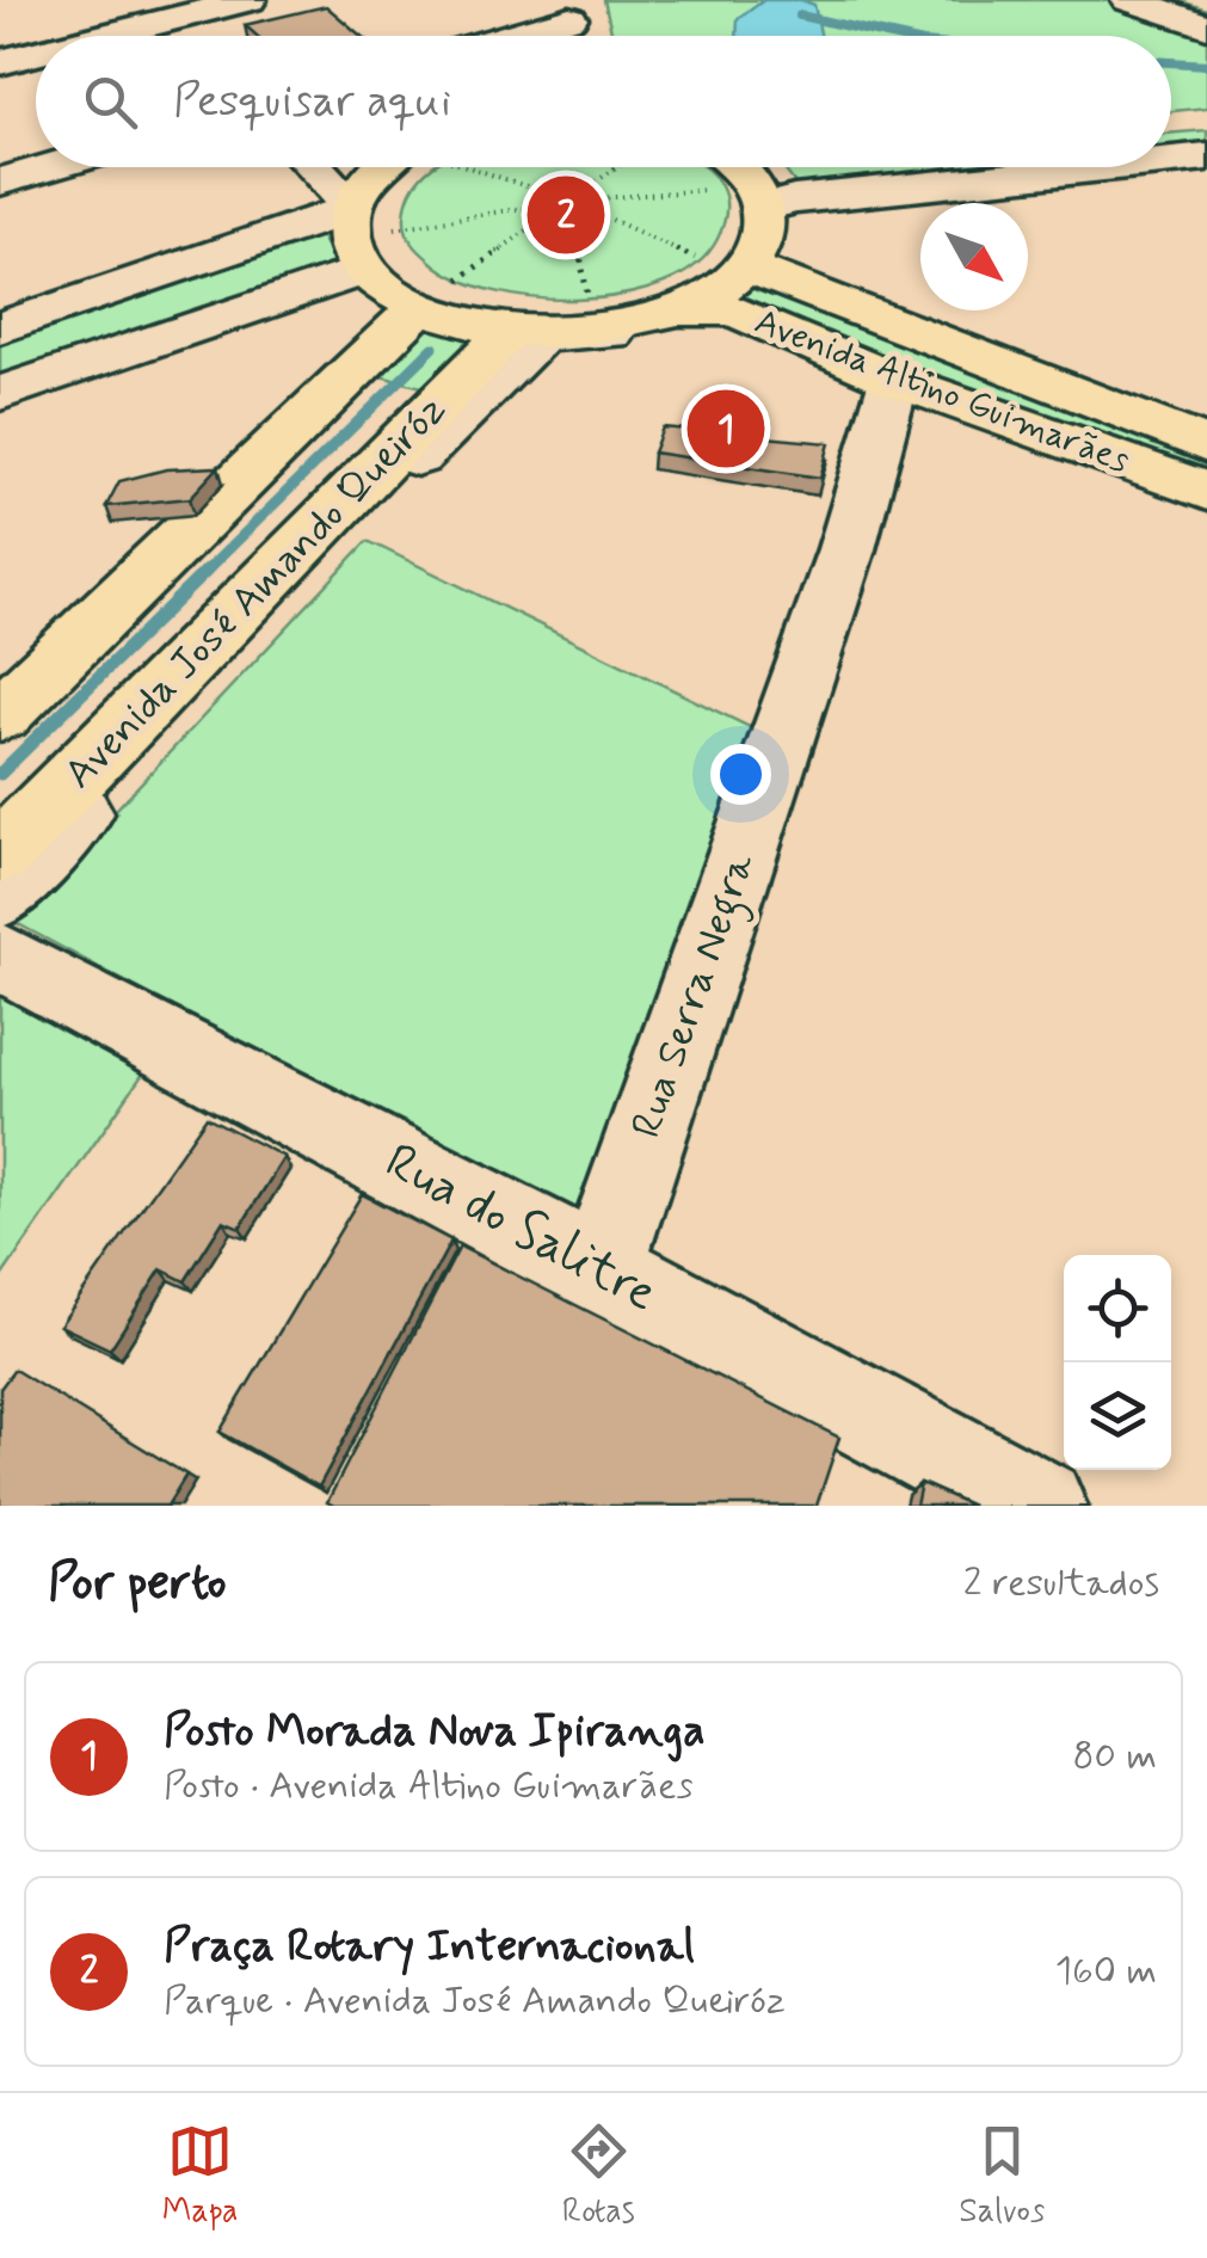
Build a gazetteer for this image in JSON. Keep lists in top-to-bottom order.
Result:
{
  "streets": {
    "main road": ["Avenida Altino Guimarães", "Avenida José Amando Queiróz"],
    "street": ["Rua Serra Negra", "Rua do Salitre"]
  },
  "crossings": [
    ["Avenida Altino Guimarães", "Rua Serra Negra"],
    ["Rua Serra Negra", "Rua do Salitre"]
  ],
  "north": "bottom right",
  "page": {
    "search": "Pesquisar aqui",
    "pins": ["2", "1"],
    "heading": ["Por perto", "2 resultados"],
    "list": [
      {
        "mark": "1",
        "name": "Posto Morada Nova Ipiranga",
        "note": "Posto · Avenida Altino Guimarães",
        "value": "80 m"
      },
      {
        "mark": "2",
        "name": "Praça Rotary Internacional",
        "note": "Parque · Avenida José Amando Queiróz",
        "value": "160 m"
      }
    ],
    "nav": ["Mapa", "Rotas", "Salvos"]
  }
}
